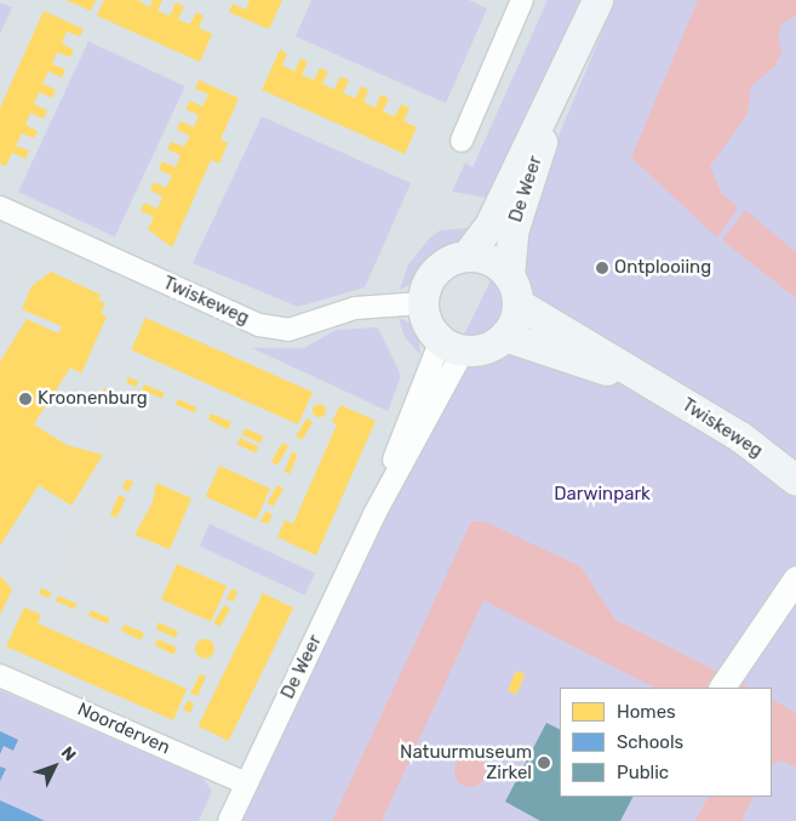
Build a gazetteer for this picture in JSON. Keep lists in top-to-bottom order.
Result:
{
  "streets": {
    "main road": ["De Weer", "Twiskeweg"],
    "street": ["Noorderven"]
  },
  "crossings": [
    ["De Weer", "Twiskeweg"],
    ["De Weer", "Noorderven"]
  ],
  "parks": ["Darwinpark"],
  "places": ["Ontplooiing", "Kroonenburg", "Natuurmuseum Zirkel"],
  "legend": ["Homes", "Schools", "Public"],
  "north": "top right"
}
